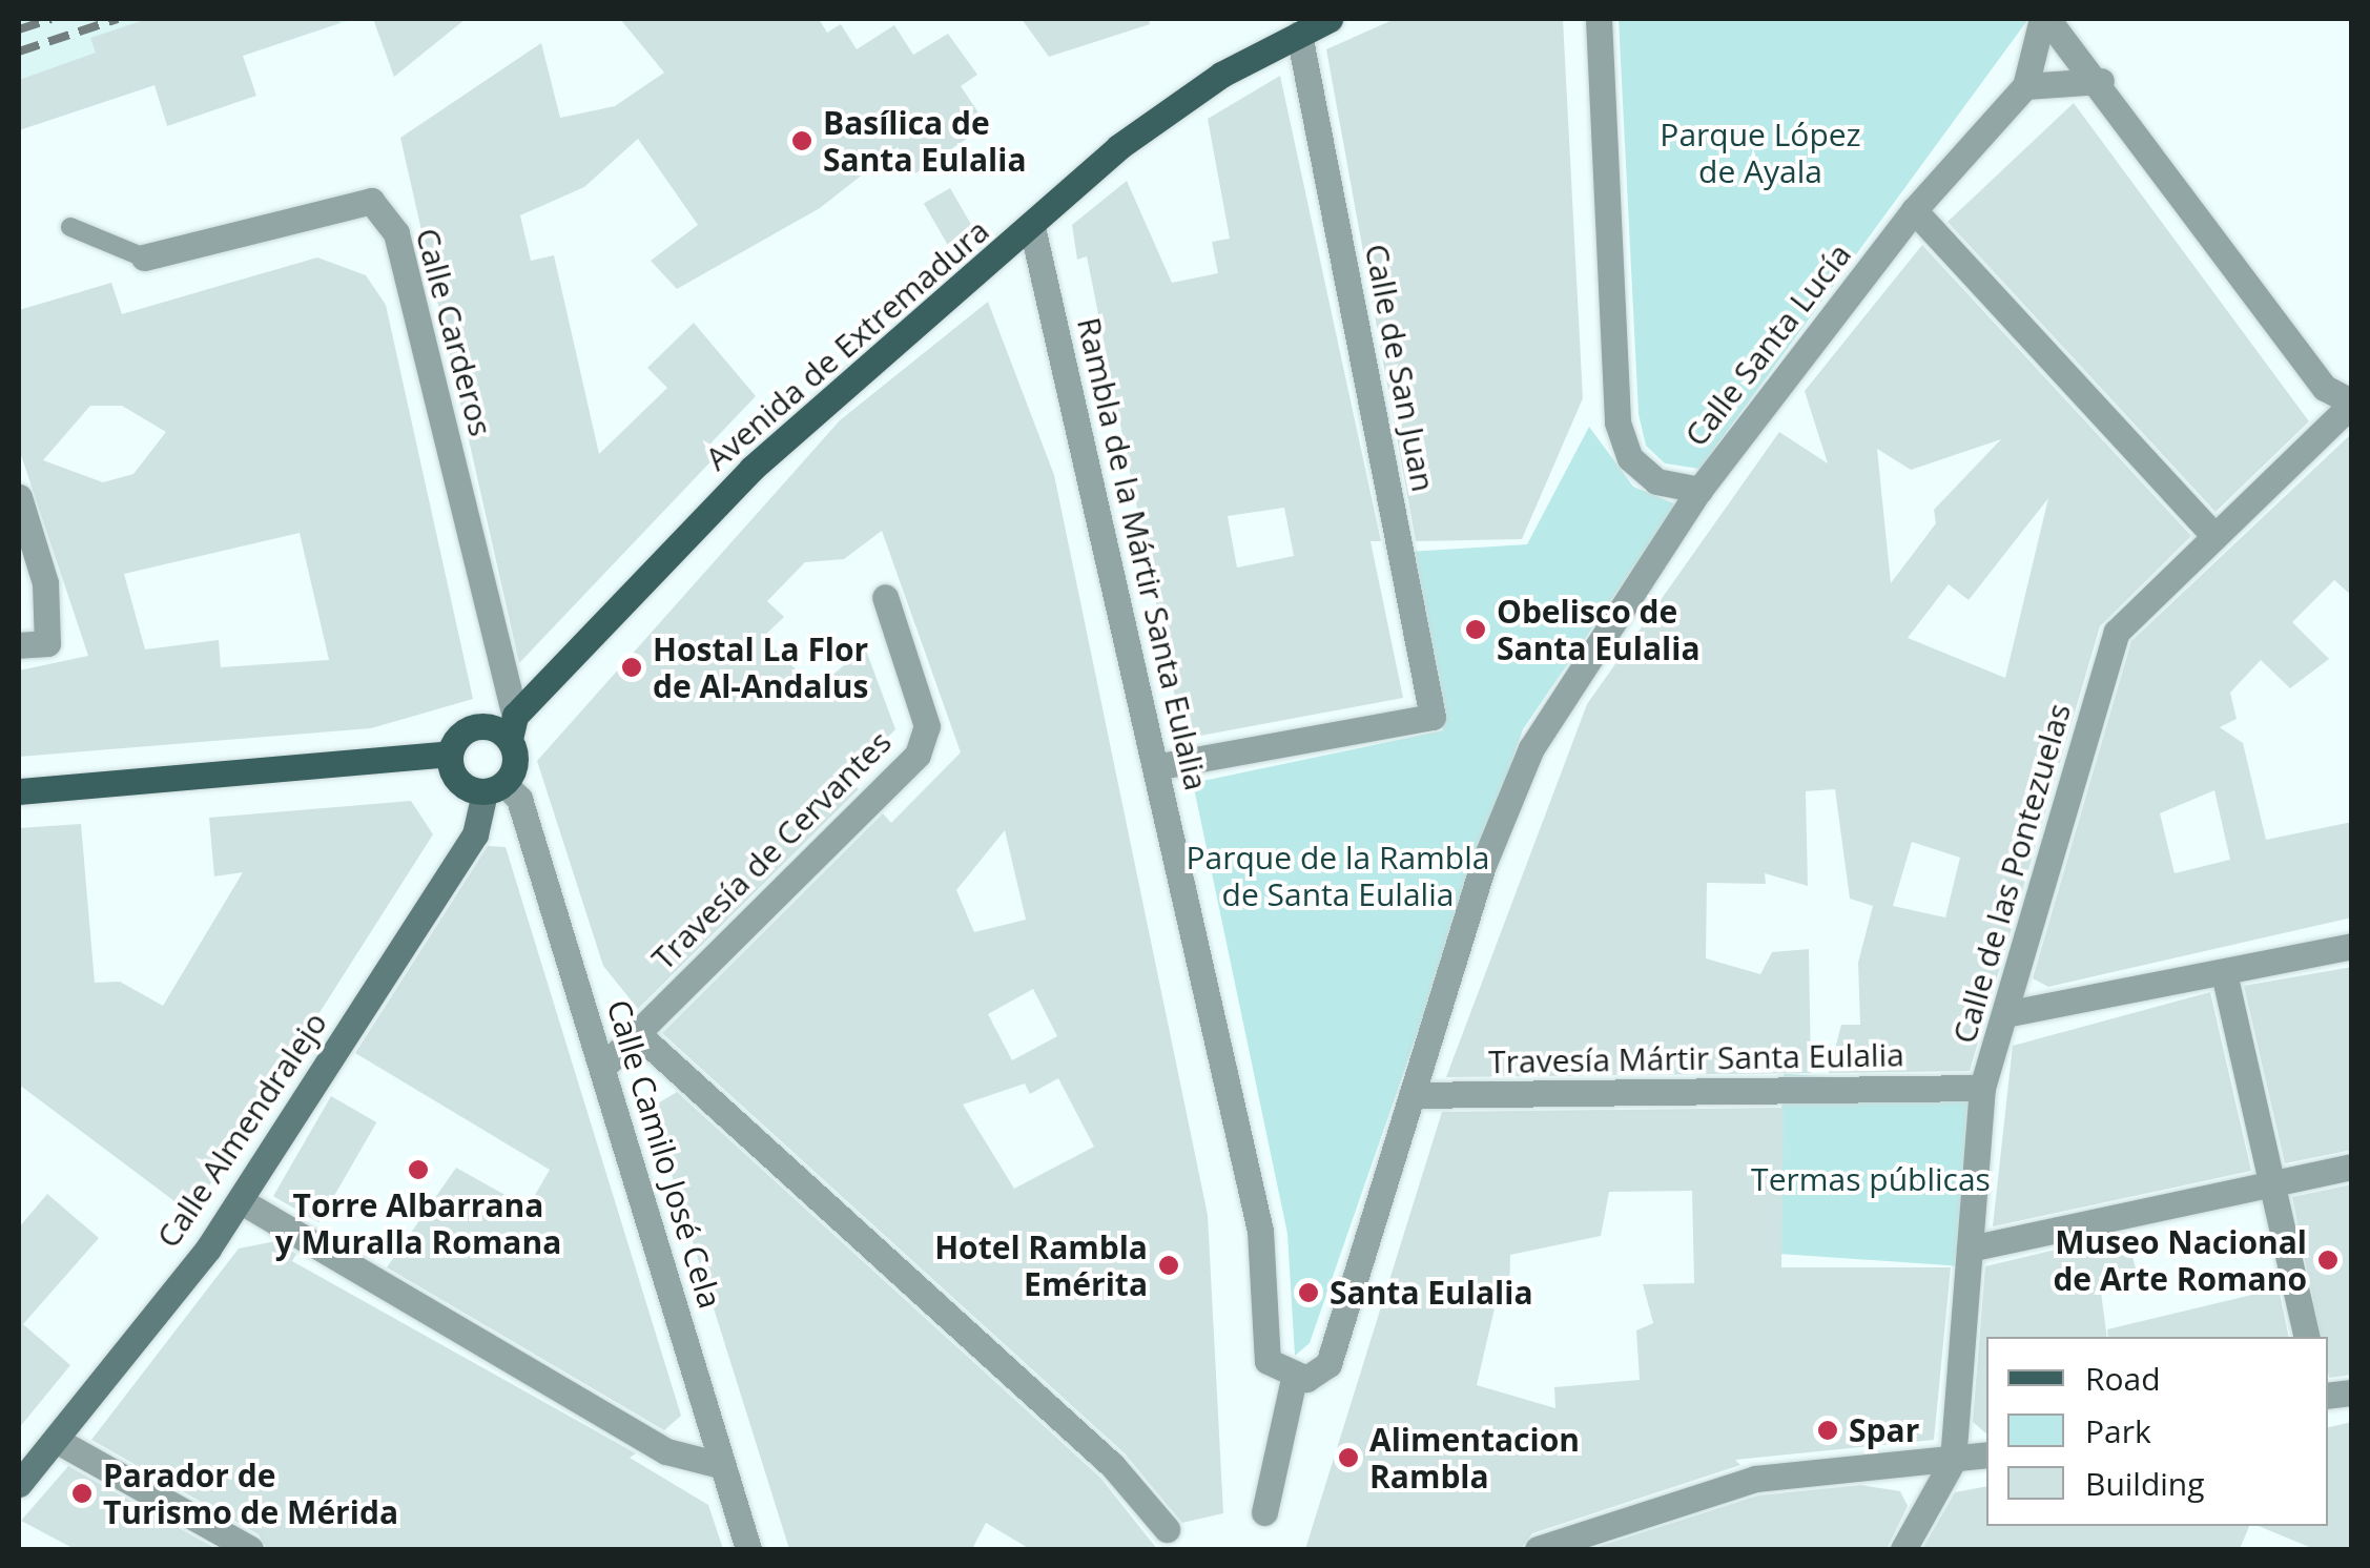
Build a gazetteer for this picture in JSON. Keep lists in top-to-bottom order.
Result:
{
  "streets": {
    "main road": ["Avenida de Extremadura", "Calle Almendralejo"],
    "street": [
      "Calle Carderos",
      "Calle Santa Lucía",
      "Calle de San Juan",
      "Rambla de la Mártir Santa Eulalia",
      "Travesía de Cervantes",
      "Calle de las Pontezuelas",
      "Travesía Mártir Santa Eulalia",
      "Calle Camilo José Cela"
    ]
  },
  "crossings": [
    ["Calle Carderos", "Avenida de Extremadura"],
    ["Calle Carderos", "Calle Almendralejo"],
    ["Calle Carderos", "Calle Camilo José Cela"],
    ["Avenida de Extremadura", "Calle de San Juan"],
    ["Avenida de Extremadura", "Rambla de la Mártir Santa Eulalia"],
    ["Avenida de Extremadura", "Calle Almendralejo"],
    ["Avenida de Extremadura", "Calle Camilo José Cela"],
    ["Calle de San Juan", "Rambla de la Mártir Santa Eulalia"],
    ["Travesía de Cervantes", "Calle Camilo José Cela"],
    ["Calle de las Pontezuelas", "Travesía Mártir Santa Eulalia"],
    ["Calle Almendralejo", "Calle Camilo José Cela"]
  ],
  "parks": ["Parque López de Ayala", "Parque de la Rambla de Santa Eulalia", "Termas públicas"],
  "places": [
    "Basílica de Santa Eulalia",
    "Obelisco de Santa Eulalia",
    "Hostal La Flor de Al-Andalus",
    "Torre Albarrana y Muralla Romana",
    "Museo Nacional de Arte Romano",
    "Hotel Rambla Emérita",
    "Santa Eulalia",
    "Spar",
    "Alimentacion Rambla",
    "Parador de Turismo de Mérida"
  ],
  "legend": ["Road", "Park", "Building"]
}
